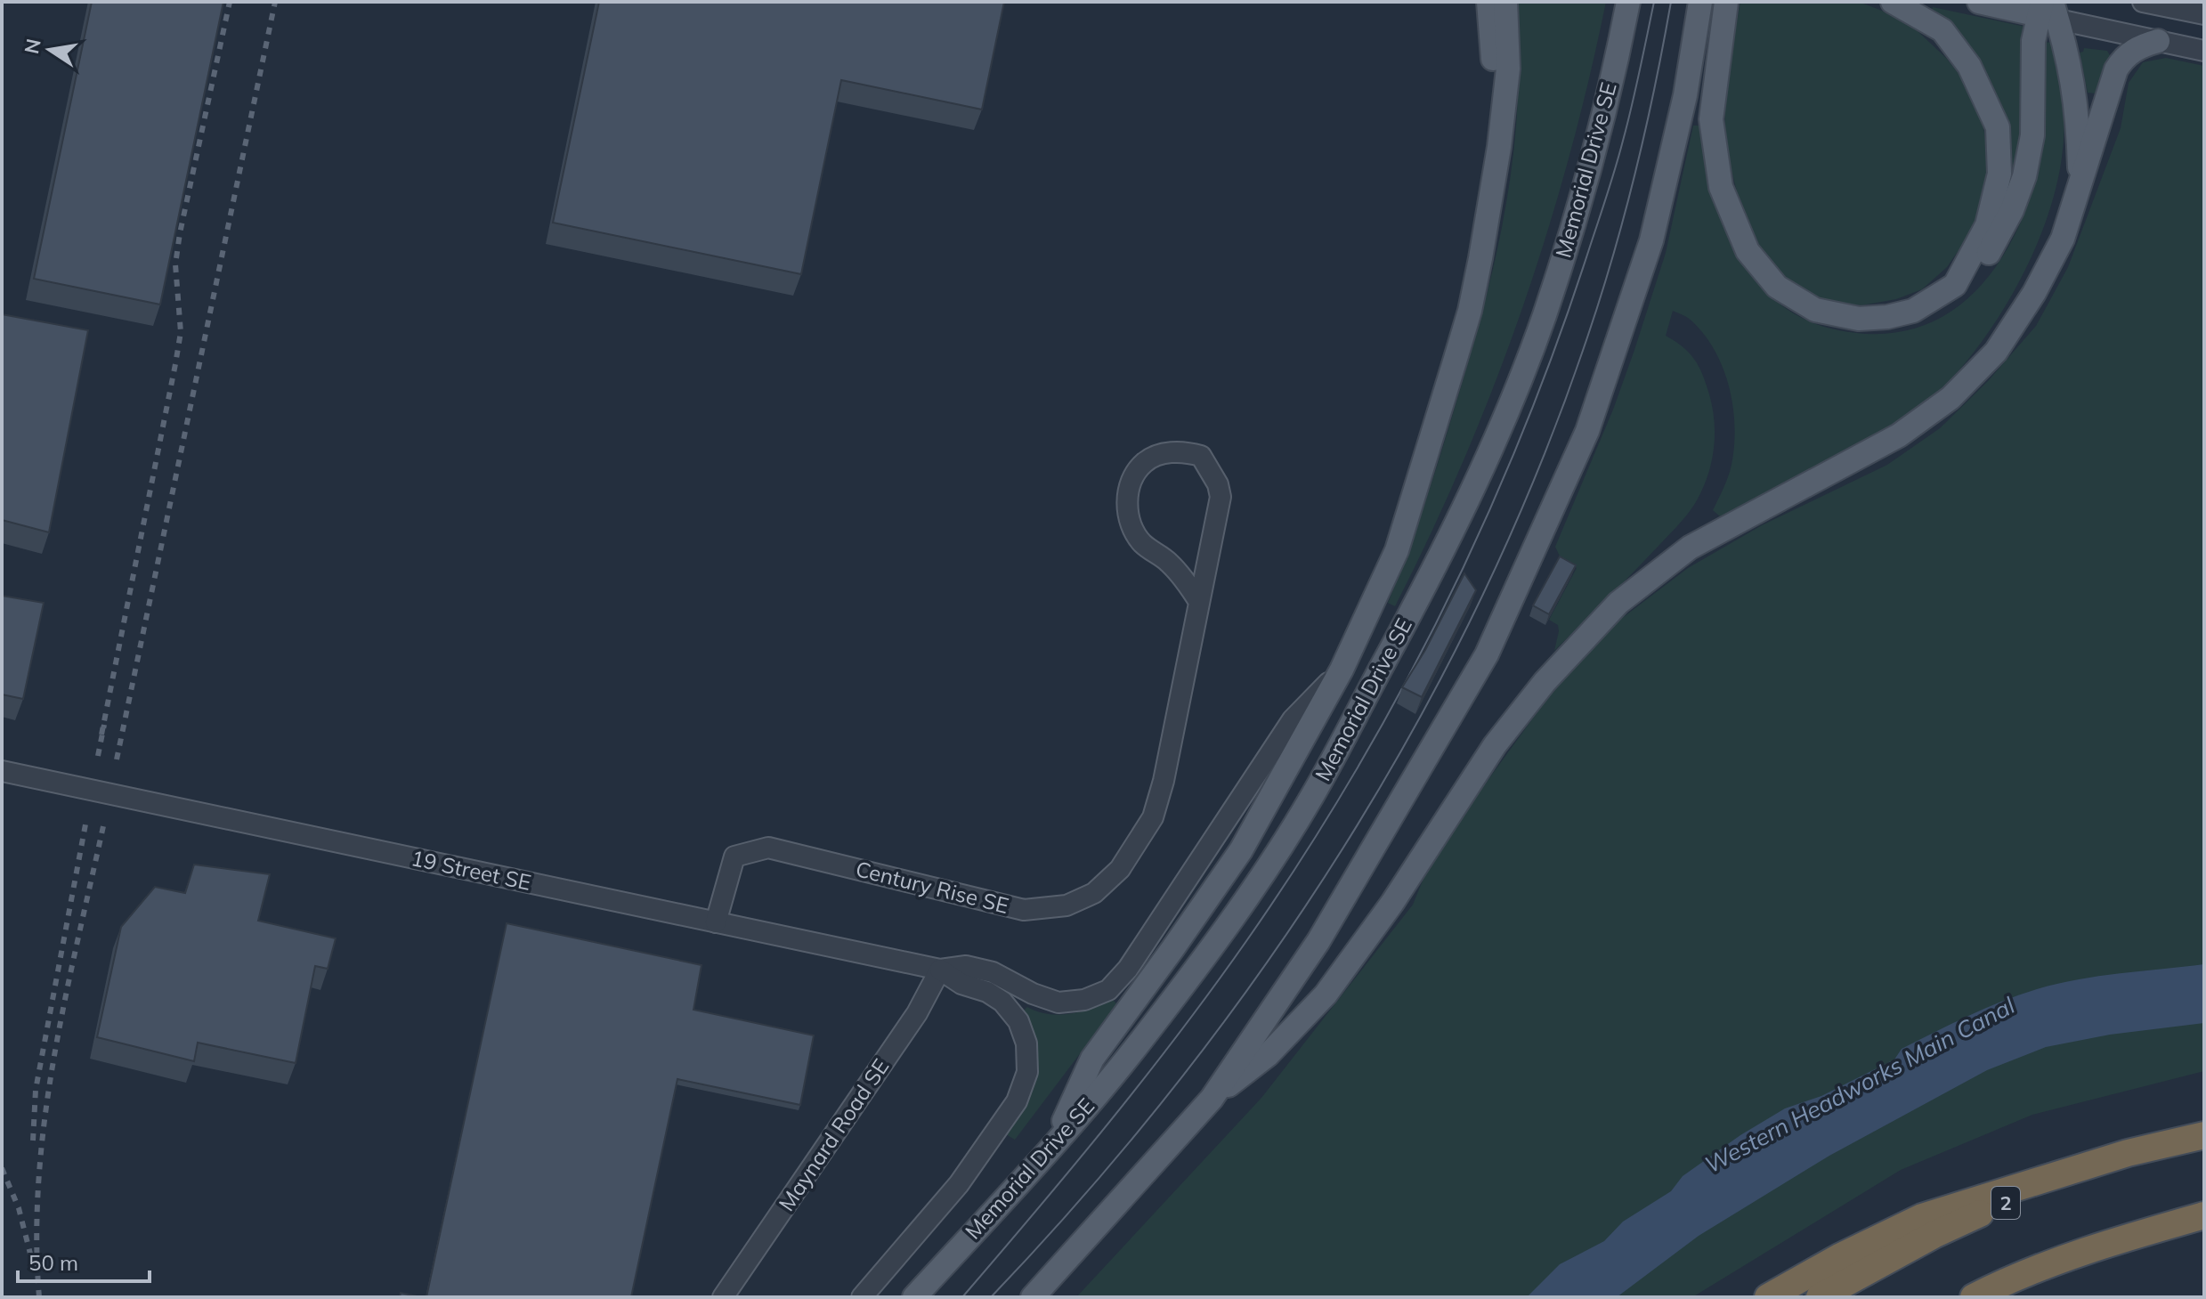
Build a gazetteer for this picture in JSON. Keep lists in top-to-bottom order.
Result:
{
  "streets": {
    "highway": ["2"],
    "main road": ["Memorial Drive SE"],
    "street": ["19 Street SE", "Century Rise SE", "Maynard Road SE"]
  },
  "crossings": [
    ["19 Street SE", "Century Rise SE"],
    ["19 Street SE", "Maynard Road SE"]
  ],
  "water": ["Western Headworks Main Canal"],
  "scale_bar": "50 m",
  "north": "left"
}
